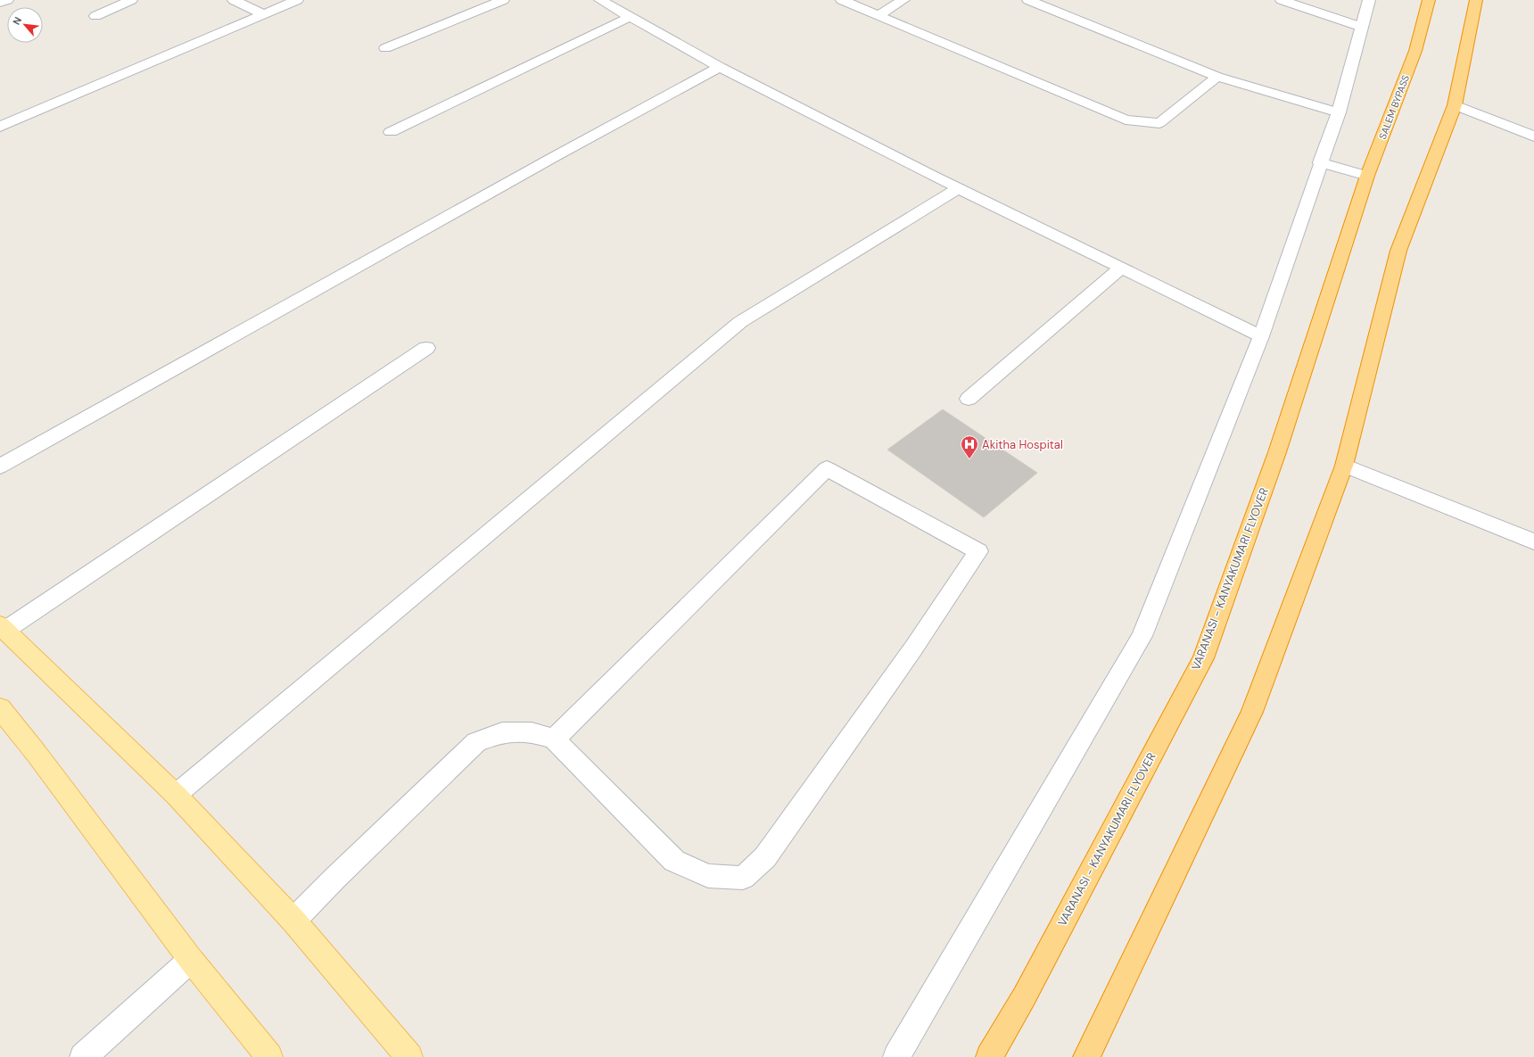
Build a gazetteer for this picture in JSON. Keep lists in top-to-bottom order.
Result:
{
  "streets": {
    "highway": ["SALEM BYPASS", "VARANASI - KANYAKUMARI FLYOVER"]
  },
  "crossings": [
    ["SALEM BYPASS", "VARANASI - KANYAKUMARI FLYOVER"]
  ],
  "places": {
    "hospital": ["Akitha Hospital"]
  },
  "north": "top left"
}
